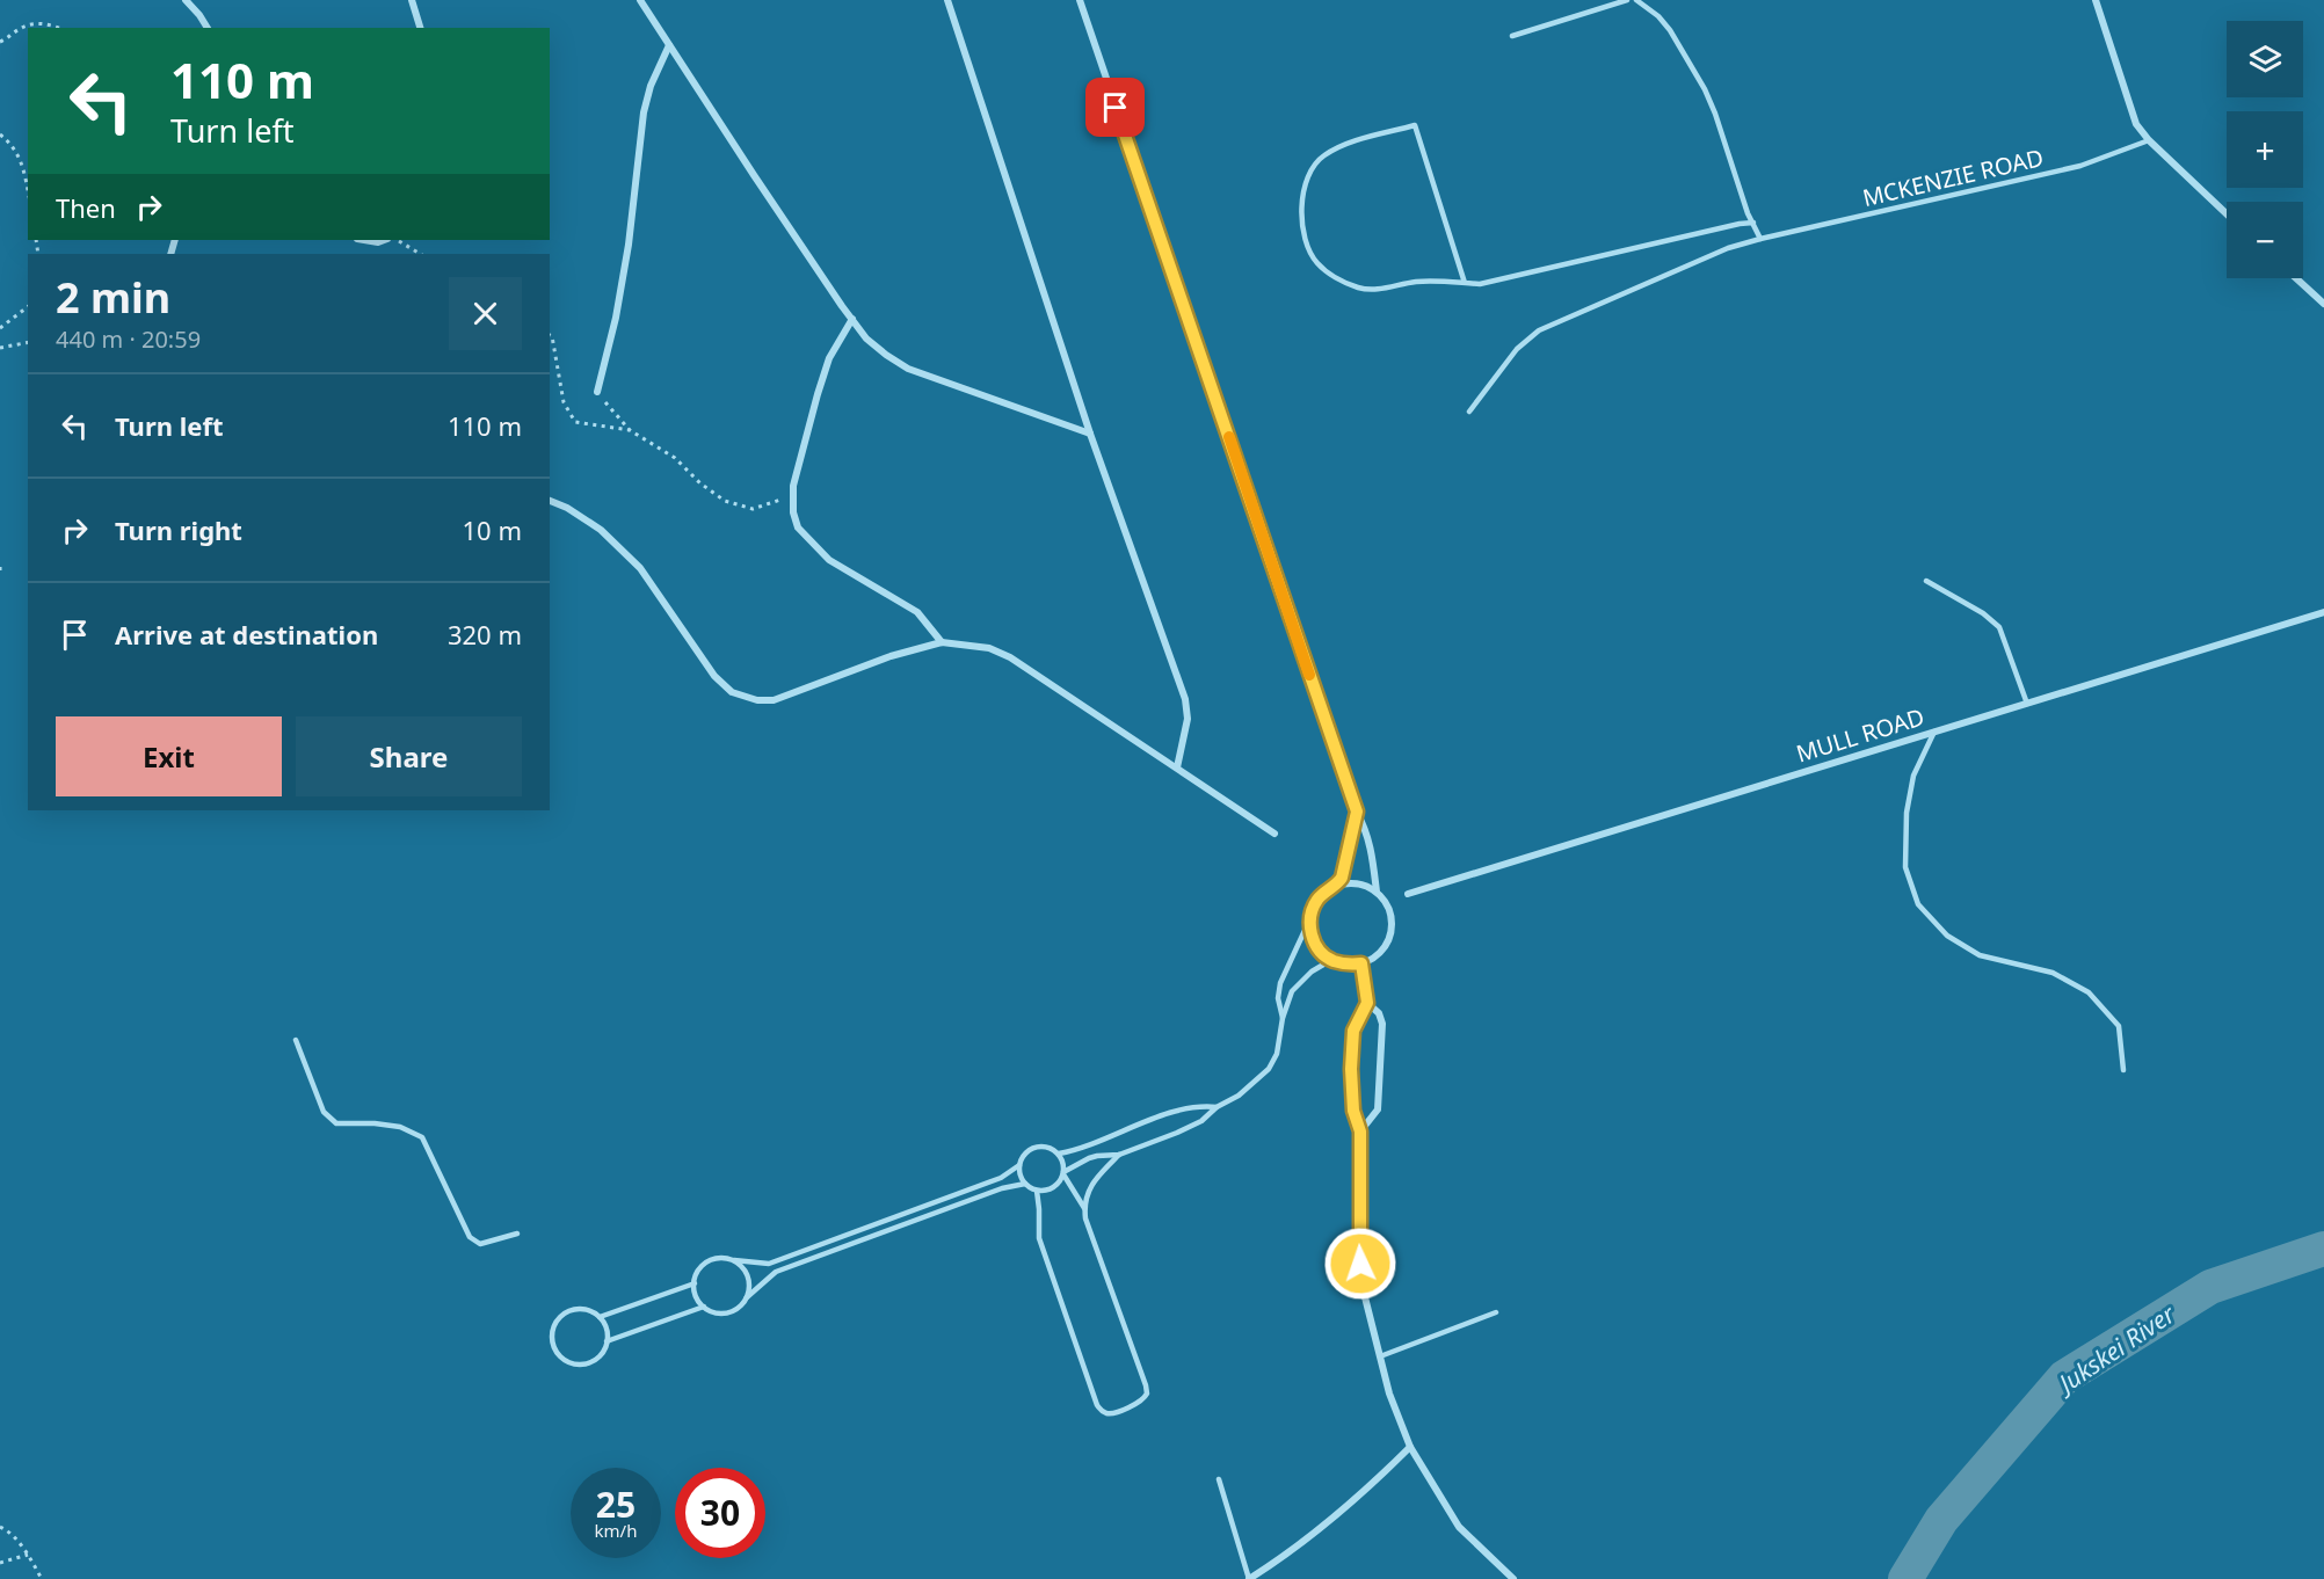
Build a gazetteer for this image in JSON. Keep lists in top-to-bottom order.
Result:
{
  "streets": {
    "street": ["MULL ROAD"],
    "lane": ["MCKENZIE ROAD"]
  },
  "water": ["Jukskei River"],
  "page": {
    "map_buttons": ["+", "−"],
    "turn": ["110 m", "Turn left"],
    "then": "Then",
    "heading": ["2 min", "440 m · 20:59"],
    "list": [
      {
        "name": "Turn left",
        "value": "110 m"
      },
      {
        "name": "Turn right",
        "value": "10 m"
      },
      {
        "name": "Arrive at destination",
        "value": "320 m"
      }
    ],
    "buttons": ["Exit", "Share"],
    "speed": "25 km/h",
    "limit": "30"
  }
}
